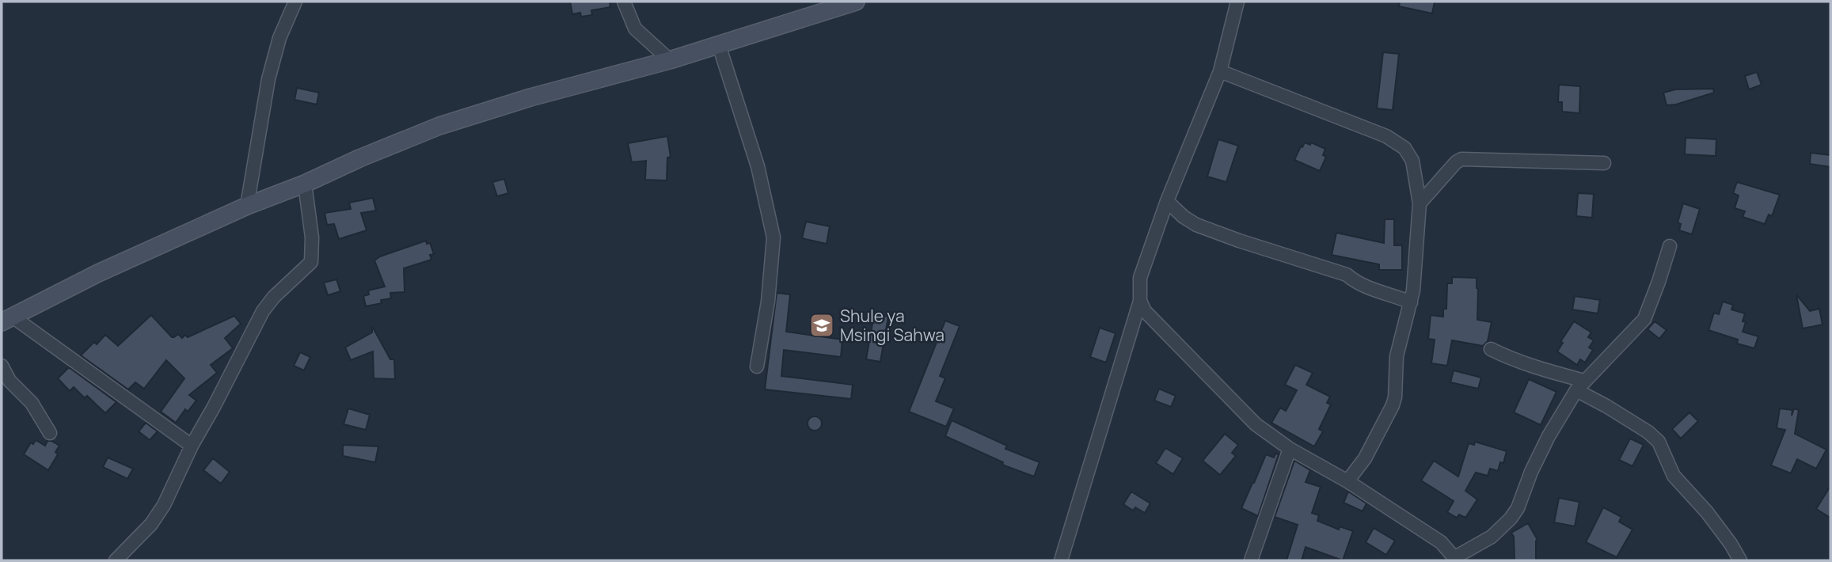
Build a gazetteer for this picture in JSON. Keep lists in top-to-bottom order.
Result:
{
  "places": {
    "school or university": ["Shule ya Msingi Sahwa"]
  }
}
